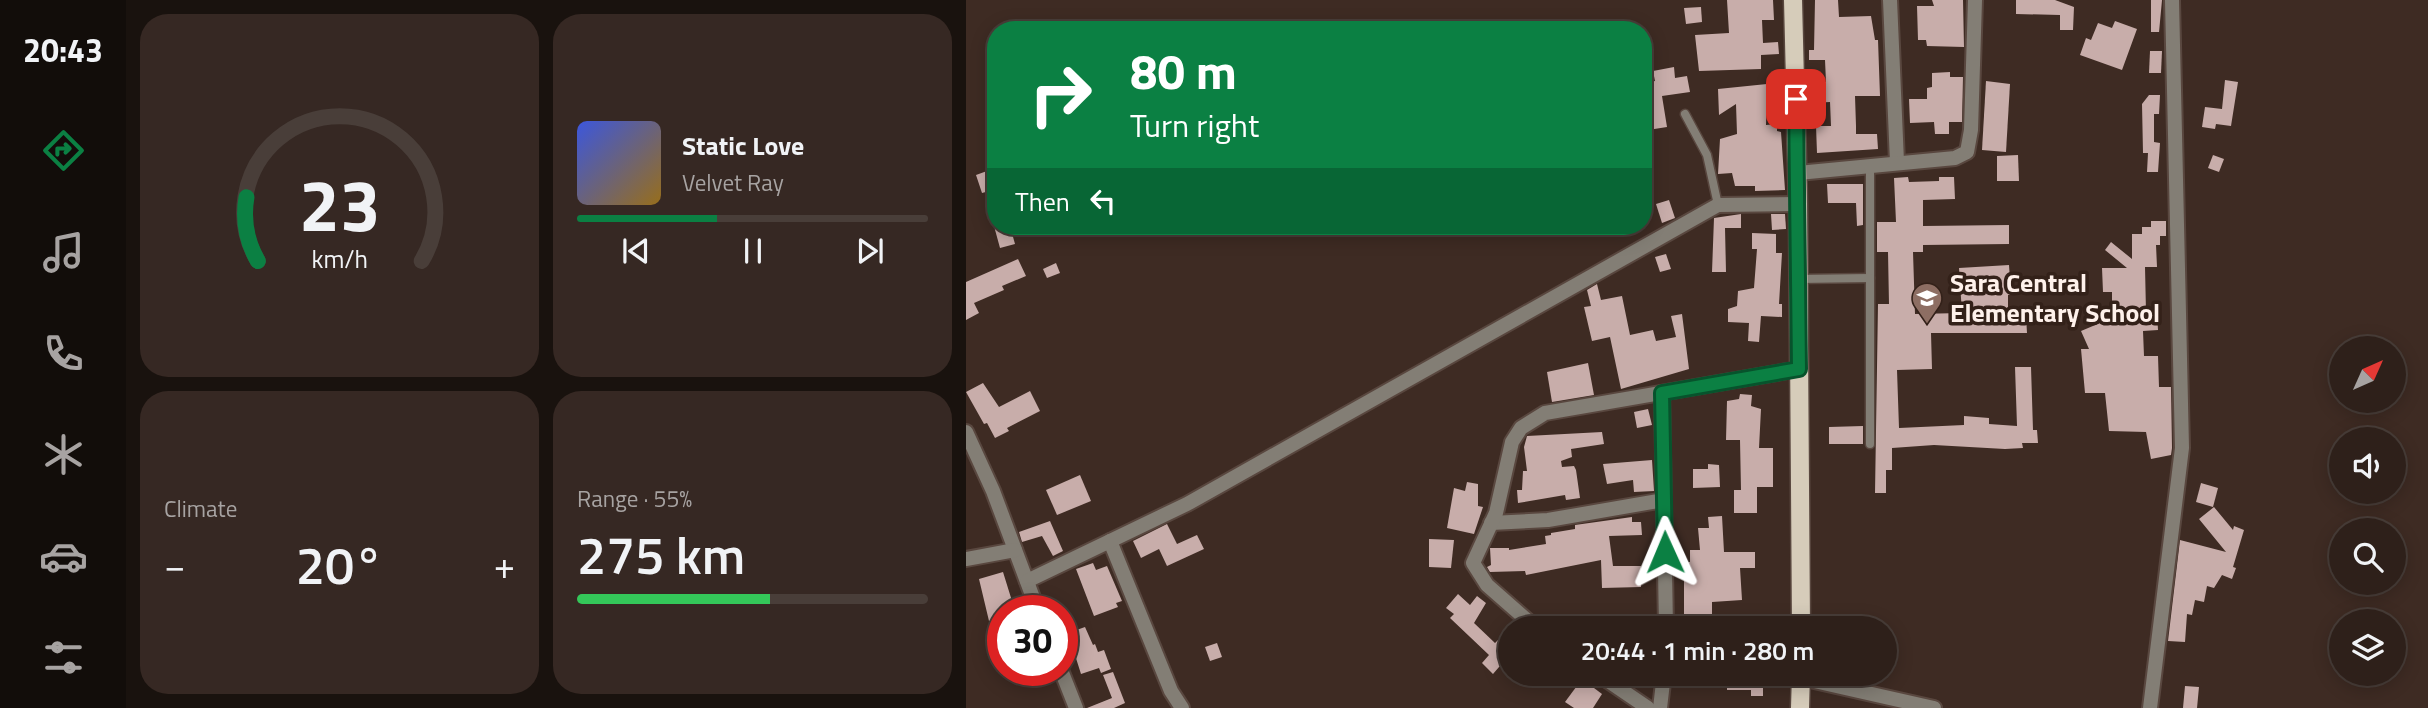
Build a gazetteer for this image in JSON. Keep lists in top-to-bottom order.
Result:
{
  "places": {
    "school or university": ["Sara Central Elementary School"]
  },
  "north": "top right",
  "page": {
    "tabs": "20:43",
    "turn": ["80 m", "Turn right"],
    "song": ["Static Love", "Velvet Ray"],
    "then": "Then",
    "tile": [
      "Climate",
      ["Range · 55%", "275 km"]
    ],
    "heat": ["−", "20°", "+"],
    "limit": "30",
    "trip": "20:44 · 1 min · 280 m",
    "gauge": ["23", "km/h"]
  }
}
